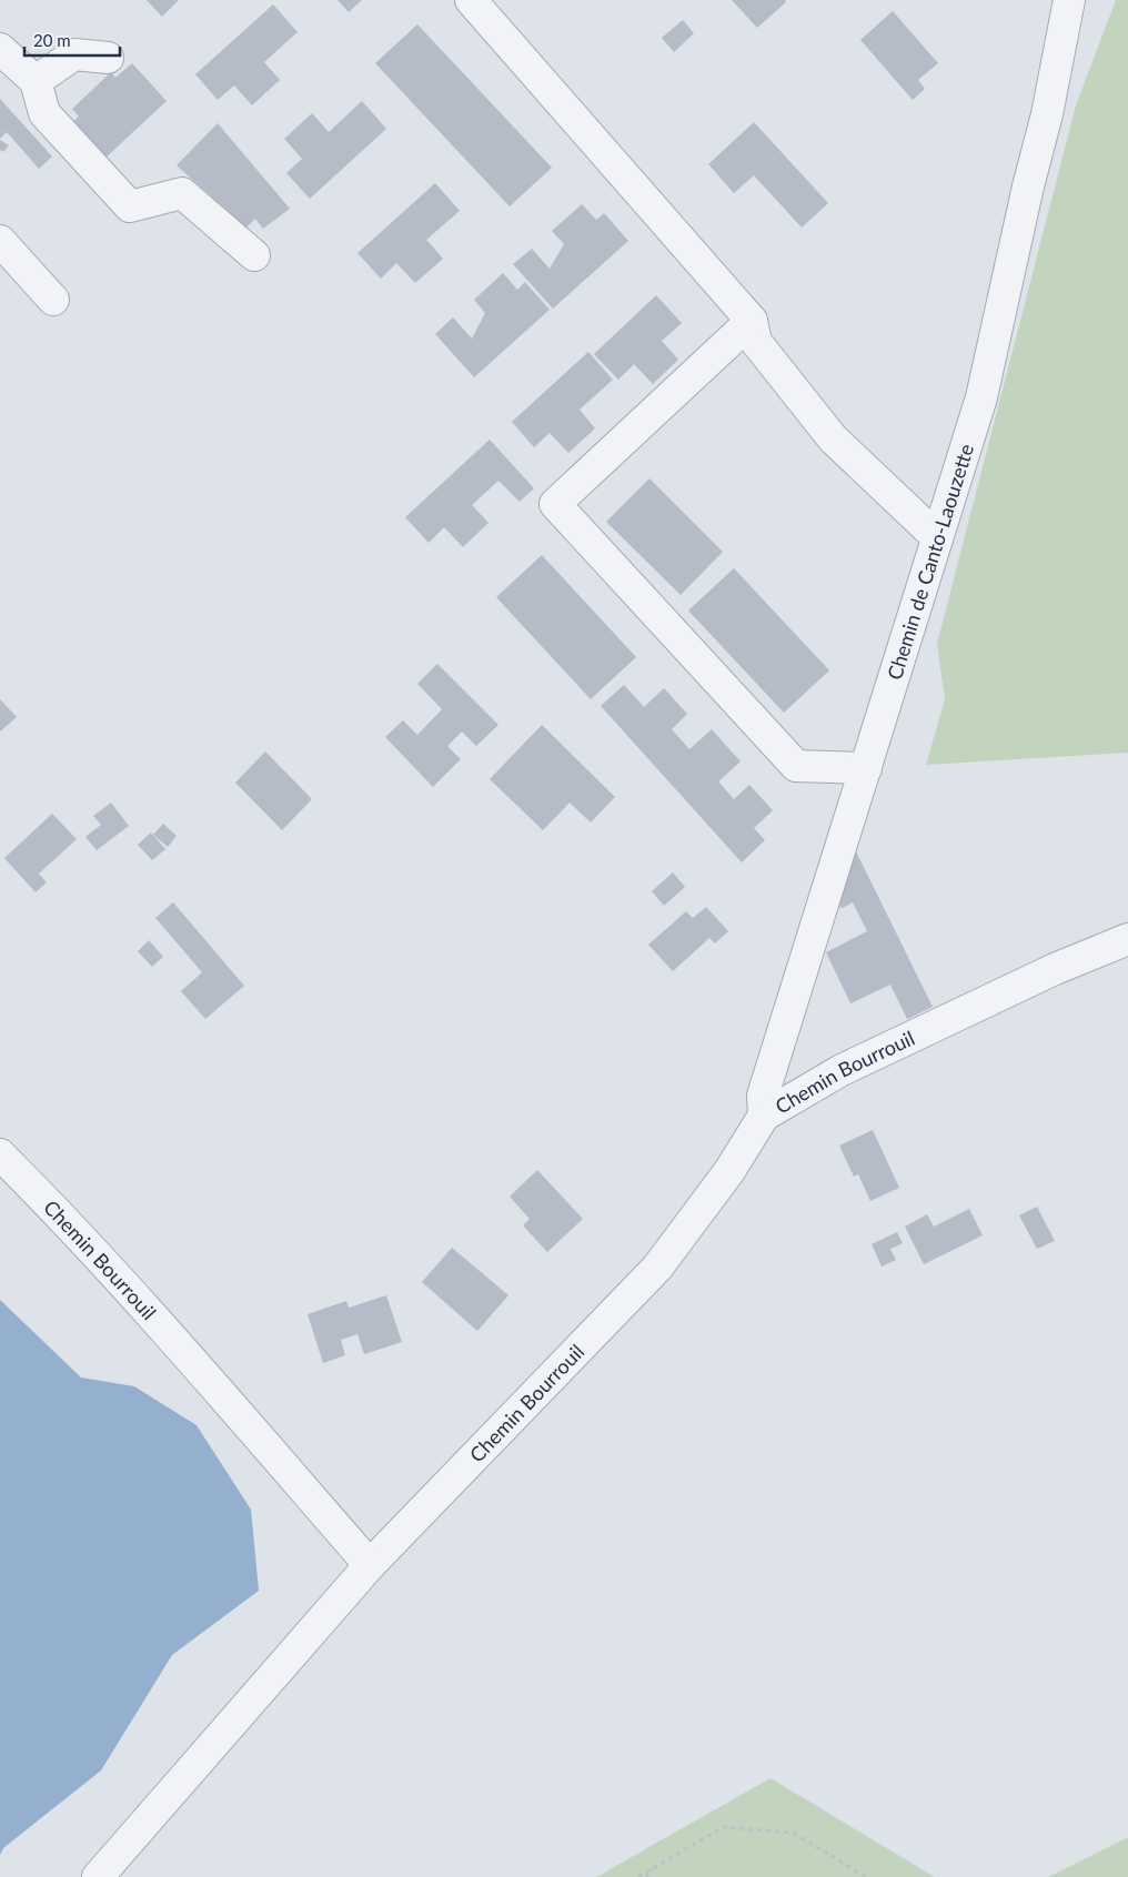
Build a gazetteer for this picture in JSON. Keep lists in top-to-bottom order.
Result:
{
  "streets": {
    "street": ["Chemin de Canto-Laouzette", "Chemin Bourrouil"]
  },
  "crossings": [
    ["Chemin de Canto-Laouzette", "Chemin Bourrouil"]
  ],
  "scale_bar": "20 m"
}
